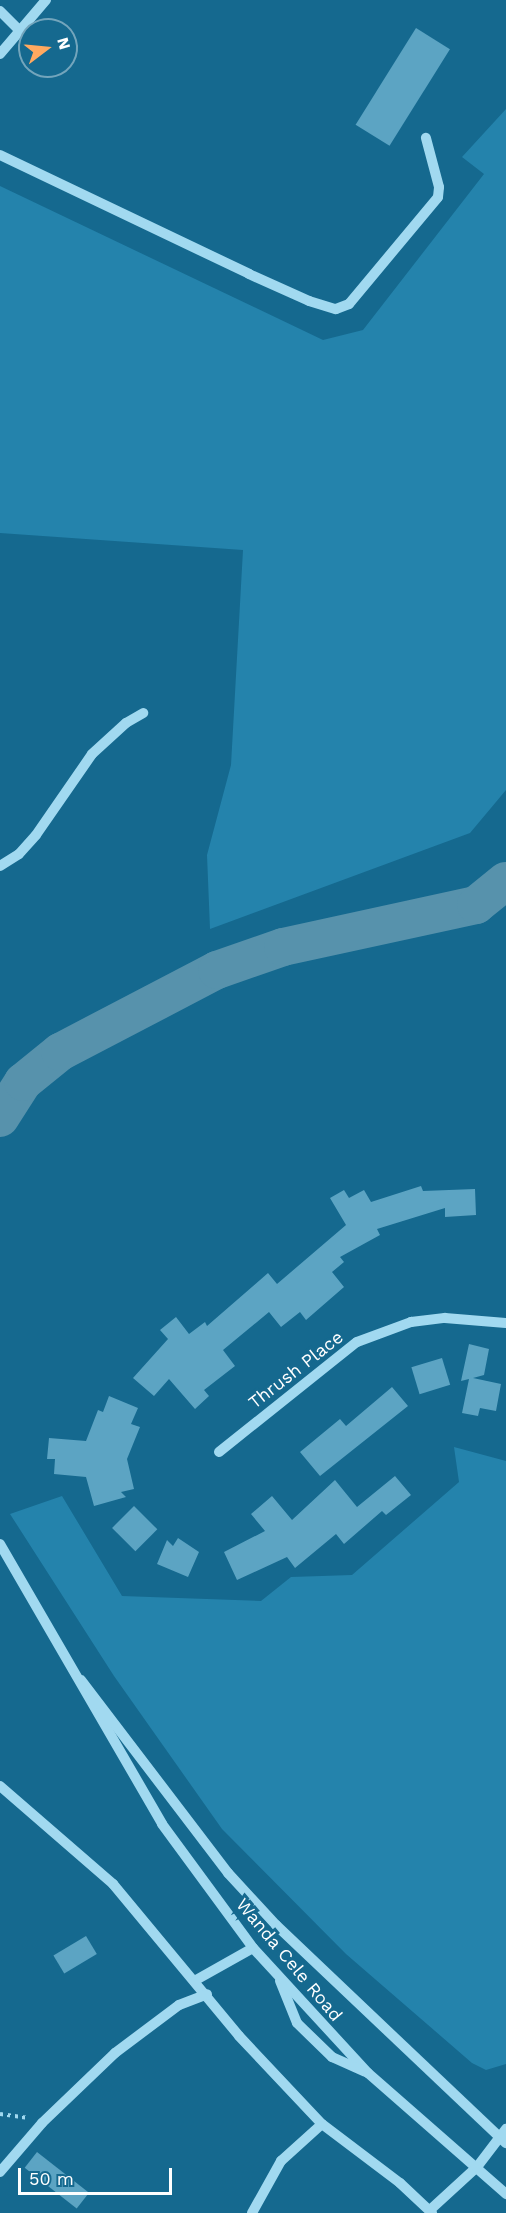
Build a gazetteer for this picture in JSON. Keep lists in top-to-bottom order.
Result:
{
  "streets": {
    "street": ["Thrush Place", "Wanda Cele Road"]
  },
  "scale_bar": "50 m",
  "north": "right"
}
